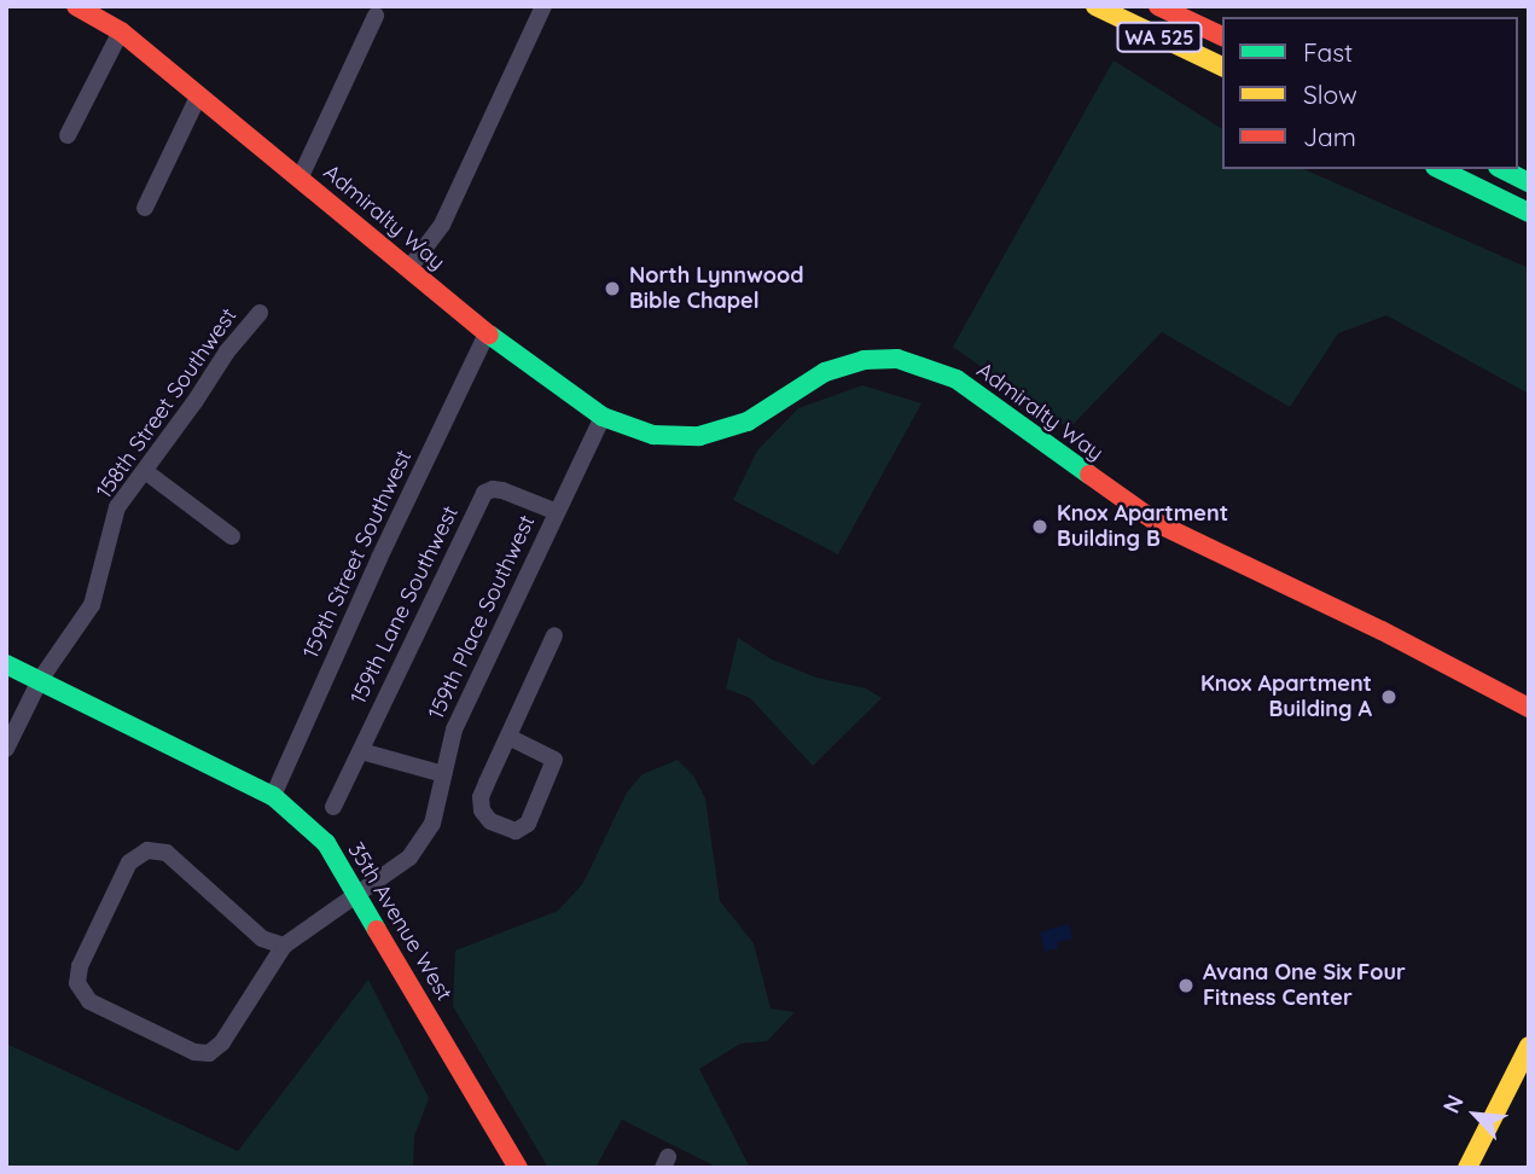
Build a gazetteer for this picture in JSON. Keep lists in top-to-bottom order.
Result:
{
  "streets": {
    "main road": ["WA 525", "Admiralty Way", "35th Avenue West"],
    "street": [
      "158th Street Southwest",
      "159th Street Southwest",
      "159th Lane Southwest",
      "159th Place Southwest"
    ]
  },
  "crossings": [
    ["Admiralty Way", "159th Street Southwest"],
    ["Admiralty Way", "159th Place Southwest"],
    ["158th Street Southwest", "35th Avenue West"],
    ["159th Street Southwest", "35th Avenue West"],
    ["159th Lane Southwest", "159th Place Southwest"],
    ["159th Place Southwest", "35th Avenue West"]
  ],
  "places": [
    "North Lynnwood Bible Chapel",
    "Knox Apartment Building B",
    "Knox Apartment Building A",
    "Avana One Six Four Fitness Center"
  ],
  "legend": ["Fast", "Slow", "Jam"],
  "north": "top left"
}
